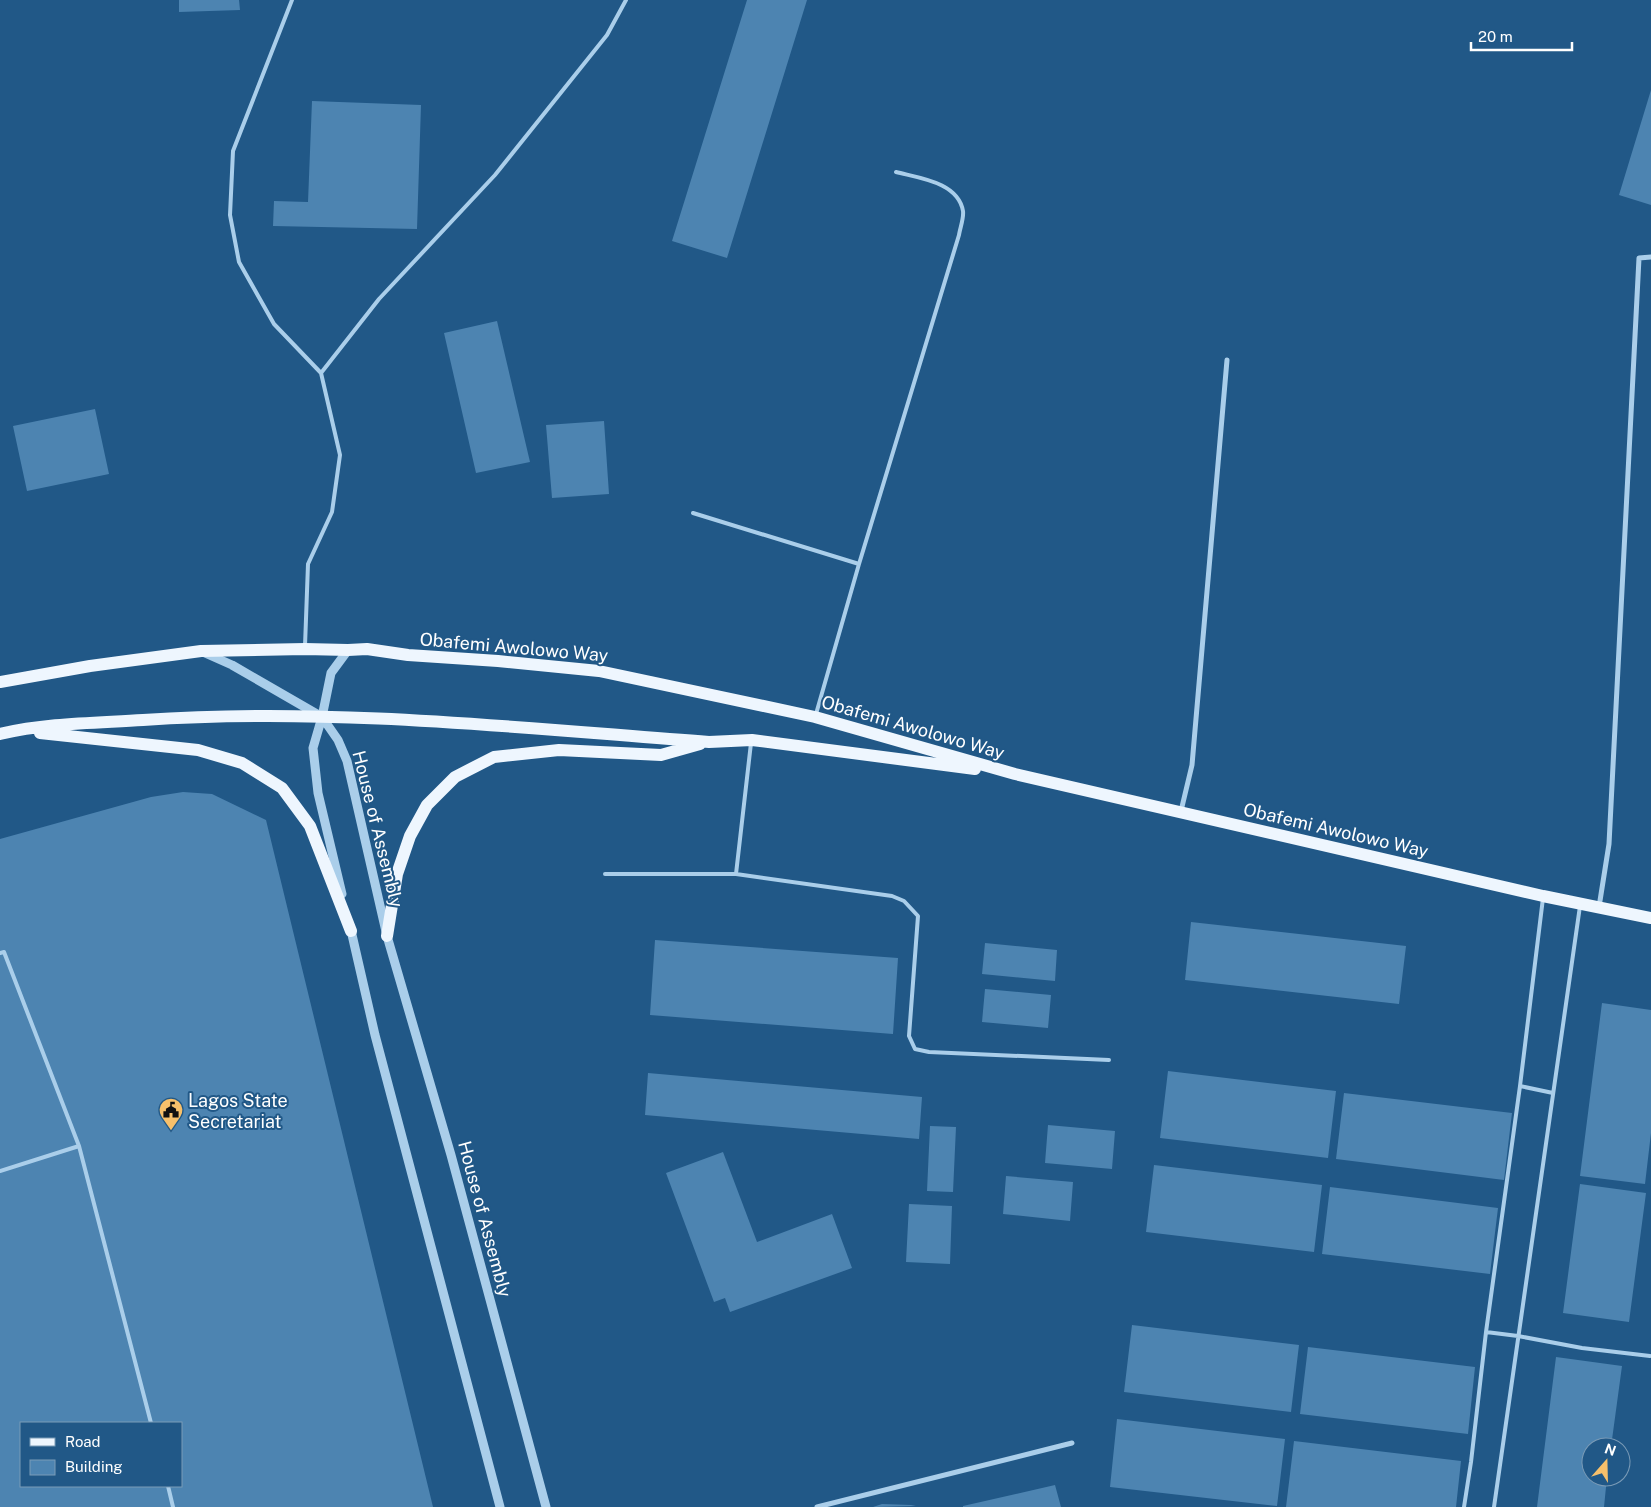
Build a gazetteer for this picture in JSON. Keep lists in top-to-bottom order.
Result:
{
  "streets": {
    "main road": ["Obafemi Awolowo Way"],
    "street": ["House of Assembly"]
  },
  "crossings": [
    ["Obafemi Awolowo Way", "House of Assembly"]
  ],
  "places": {
    "public building": ["Lagos State Secretariat"]
  },
  "legend": ["Road", "Building"],
  "scale_bar": "20 m",
  "north": "top"
}
